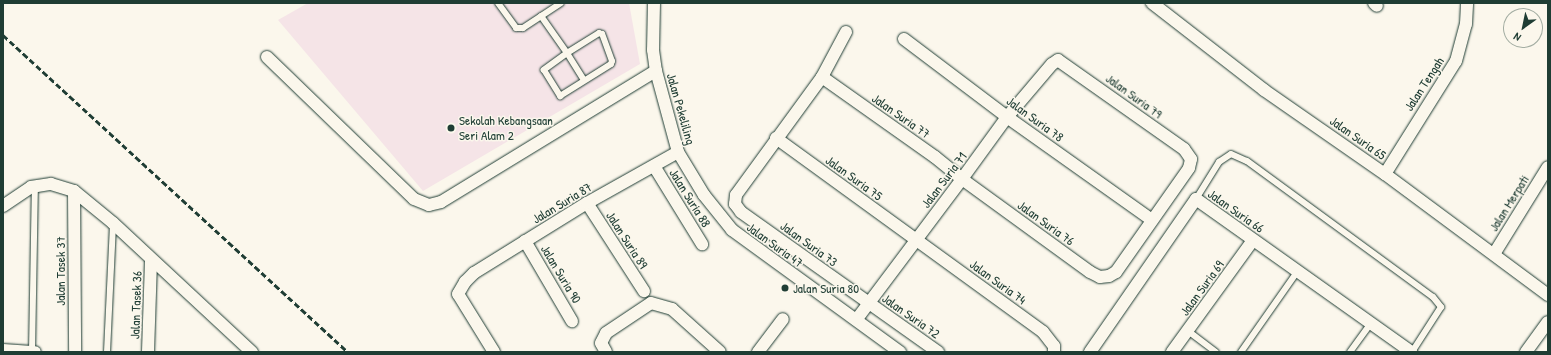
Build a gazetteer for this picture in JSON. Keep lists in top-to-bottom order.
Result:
{
  "streets": {
    "street": [
      "Jalan Tengah",
      "Jalan Suria 79",
      "Jalan Pekeliling",
      "Jalan Suria 77",
      "Jalan Suria 78",
      "Jalan Suria 65",
      "Jalan Suria 75",
      "Jalan Suria 71",
      "Jalan Suria 88",
      "Jalan Suria 87",
      "Jalan Merpati",
      "Jalan Suria 66",
      "Jalan Suria 76",
      "Jalan Suria 89",
      "Jalan Suria 73",
      "Jalan Suria 47",
      "Jalan Tasek 37",
      "Jalan Suria 90",
      "Jalan Suria 74",
      "Jalan Suria 69",
      "Jalan Tasek 36",
      "Jalan Suria 72"
    ]
  },
  "crossings": [
    ["Jalan Tengah", "Jalan Suria 65"],
    ["Jalan Suria 79", "Jalan Suria 78"],
    ["Jalan Suria 79", "Jalan Suria 71"],
    ["Jalan Suria 79", "Jalan Suria 76"],
    ["Jalan Pekeliling", "Jalan Suria 87"],
    ["Jalan Pekeliling", "Jalan Suria 47"],
    ["Jalan Suria 77", "Jalan Suria 71"],
    ["Jalan Suria 77", "Jalan Suria 76"],
    ["Jalan Suria 78", "Jalan Suria 71"],
    ["Jalan Suria 78", "Jalan Suria 76"],
    ["Jalan Suria 65", "Jalan Merpati"],
    ["Jalan Suria 75", "Jalan Suria 71"],
    ["Jalan Suria 75", "Jalan Suria 73"],
    ["Jalan Suria 75", "Jalan Suria 74"],
    ["Jalan Suria 71", "Jalan Suria 76"],
    ["Jalan Suria 71", "Jalan Suria 73"],
    ["Jalan Suria 71", "Jalan Suria 47"],
    ["Jalan Suria 71", "Jalan Suria 74"],
    ["Jalan Suria 71", "Jalan Suria 72"],
    ["Jalan Suria 88", "Jalan Suria 87"],
    ["Jalan Suria 87", "Jalan Suria 89"],
    ["Jalan Suria 87", "Jalan Suria 90"],
    ["Jalan Suria 66", "Jalan Suria 69"],
    ["Jalan Suria 73", "Jalan Suria 72"]
  ],
  "places": ["Sekolah Kebangsaan Seri Alam 2", "Jalan Suria 80"],
  "north": "bottom left"
}
